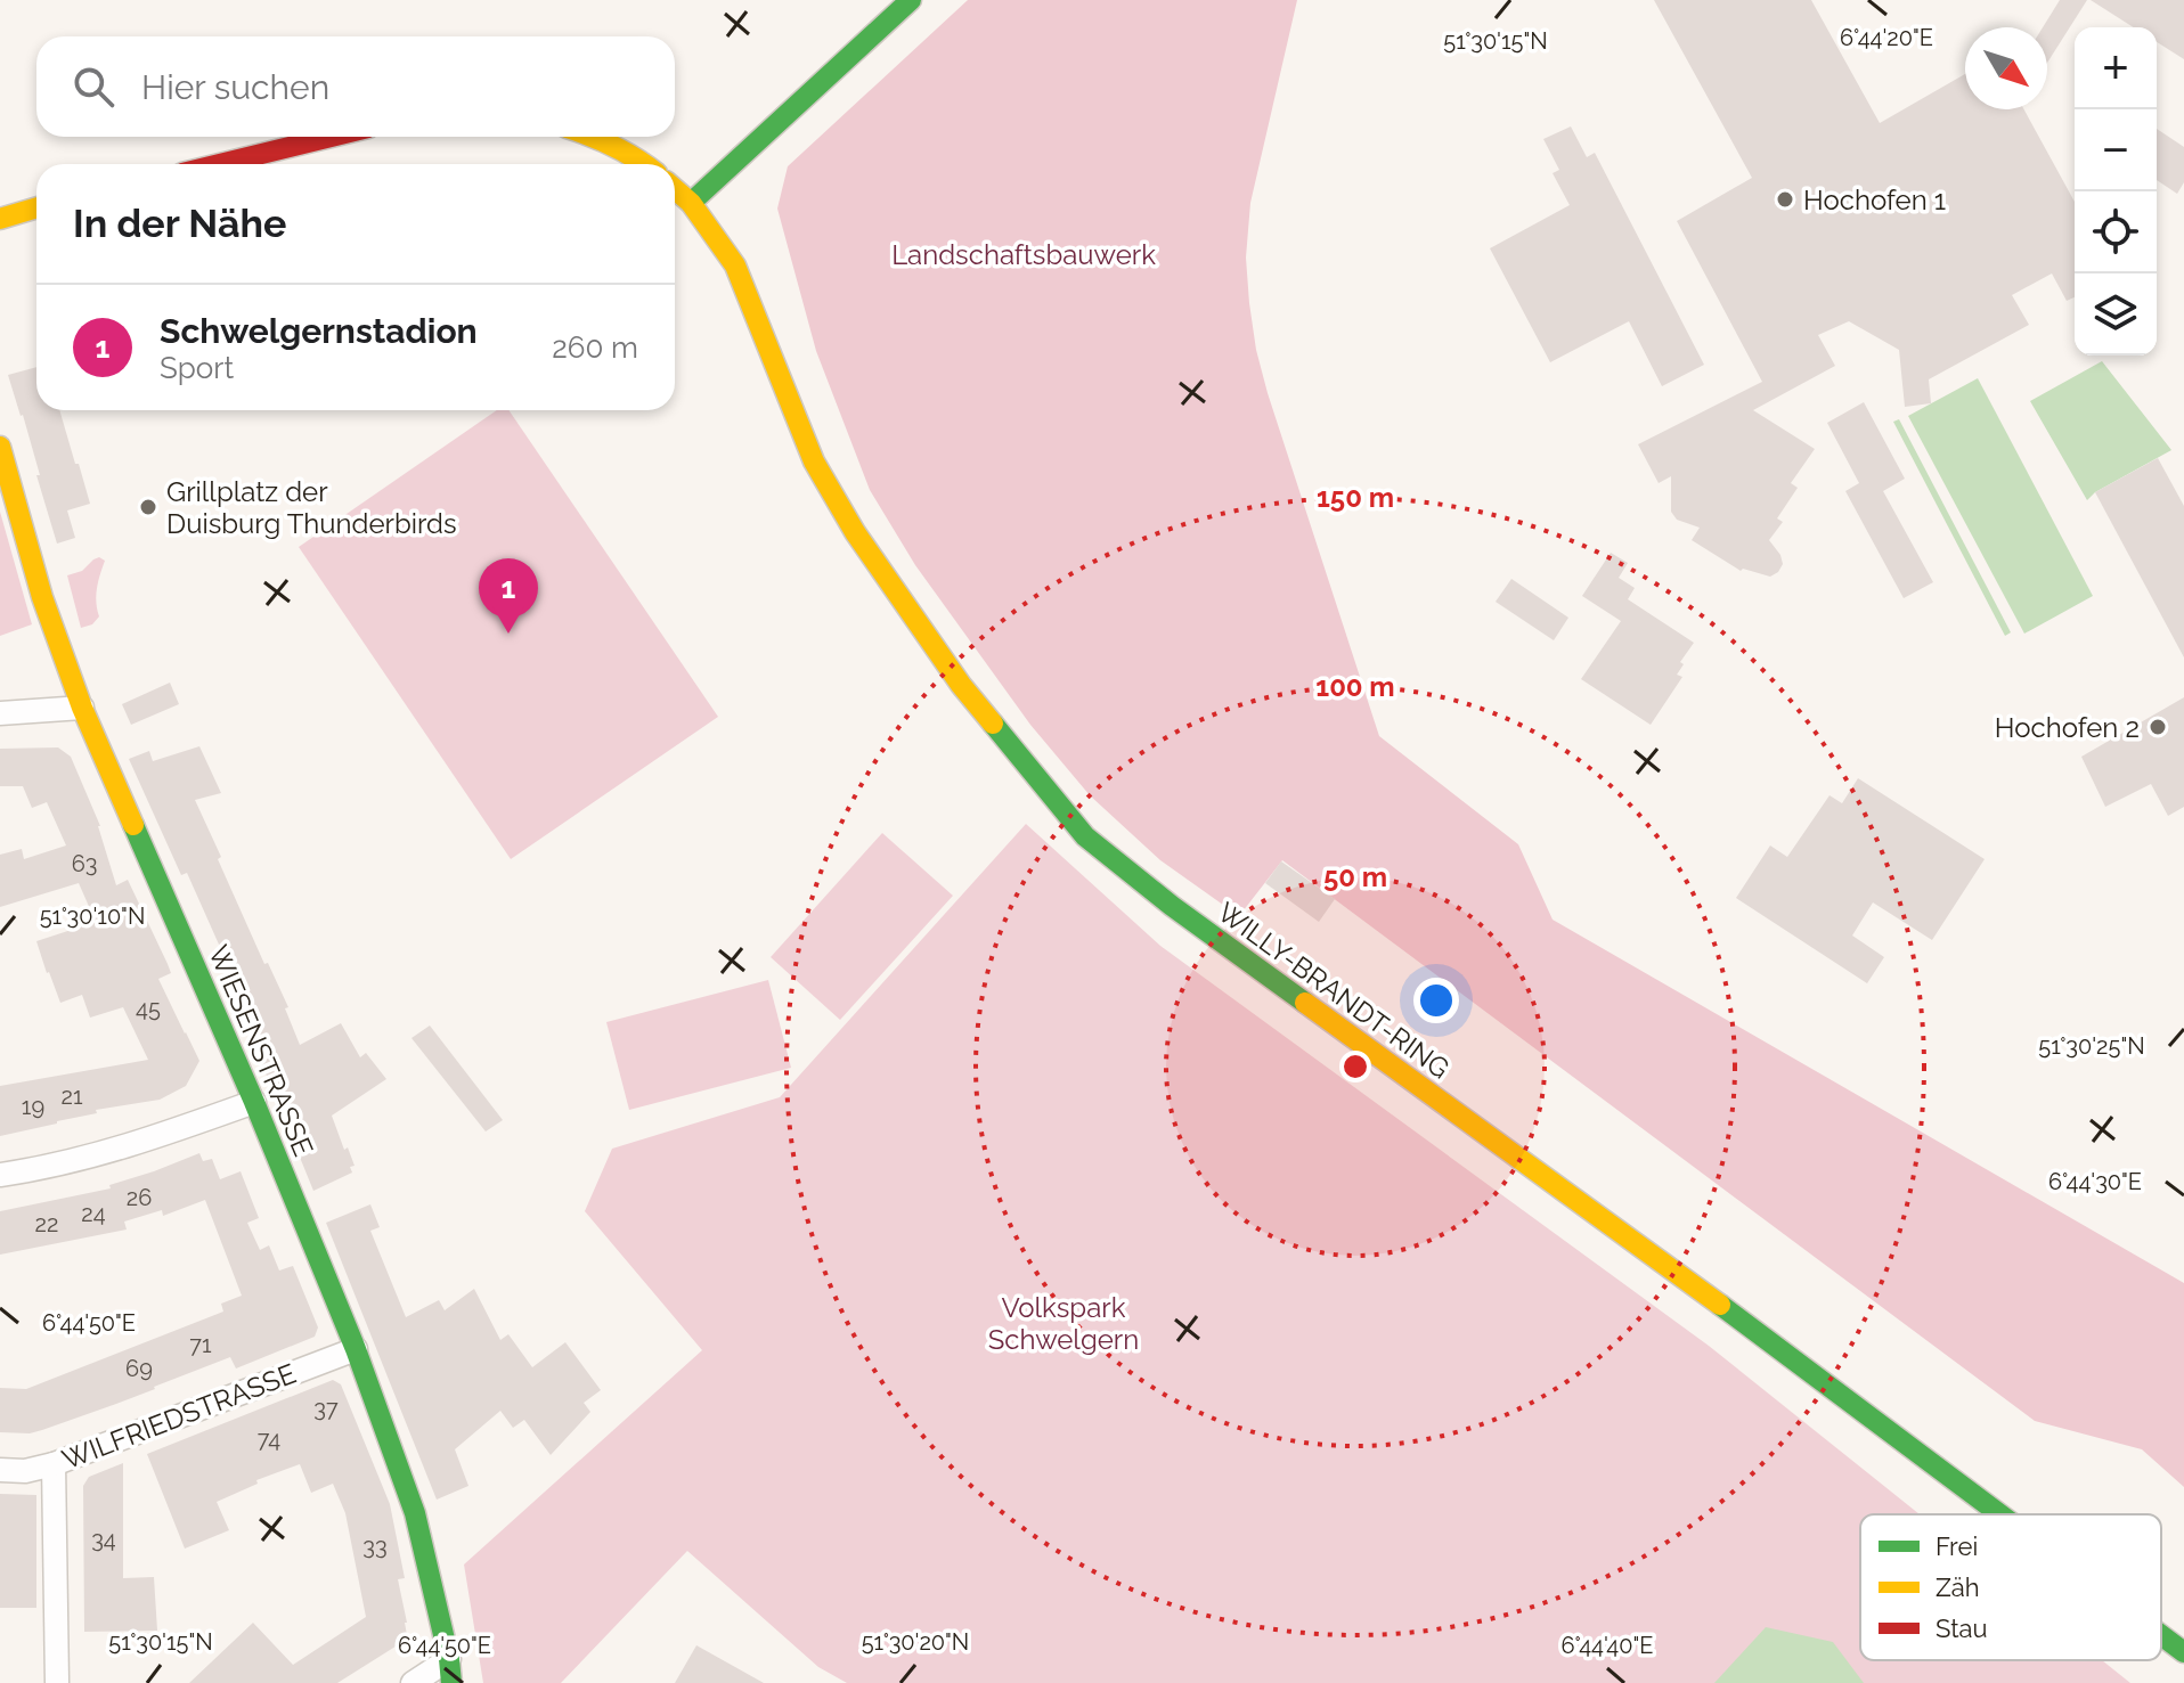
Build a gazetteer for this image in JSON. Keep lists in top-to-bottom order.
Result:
{
  "streets": {
    "main road": ["WILLY-BRANDT-RING", "WIESENSTRASSE"],
    "street": ["WILFRIEDSTRASSE"]
  },
  "crossings": [
    ["WIESENSTRASSE", "WILFRIEDSTRASSE"]
  ],
  "parks": ["Landschaftsbauwerk", "Volkspark Schwelgern"],
  "places": ["Hochofen 1", "Grillplatz der Duisburg Thunderbirds", "Hochofen 2"],
  "house_numbers": [
    "63",
    "45",
    "21",
    "19",
    "26",
    "24",
    "22",
    "71",
    "69",
    "37",
    "74",
    "34",
    "33"
  ],
  "legend": ["Frei", "Zäh", "Stau"],
  "north": "bottom right",
  "page": {
    "map_buttons": ["+", "−"],
    "search": "Hier suchen",
    "heading": "In der Nähe",
    "list": [
      {
        "mark": "1",
        "name": "Schwelgernstadion",
        "note": "Sport",
        "value": "260 m"
      }
    ],
    "pins": "1"
  },
  "coordinates": [
    "6°44'20\"E",
    "51°30'15\"N",
    "51°30'10\"N",
    "51°30'25\"N",
    "6°44'30\"E",
    "6°44'50\"E",
    "51°30'20\"N",
    "6°44'40\"E"
  ],
  "rings": ["150 m", "100 m", "50 m"]
}
